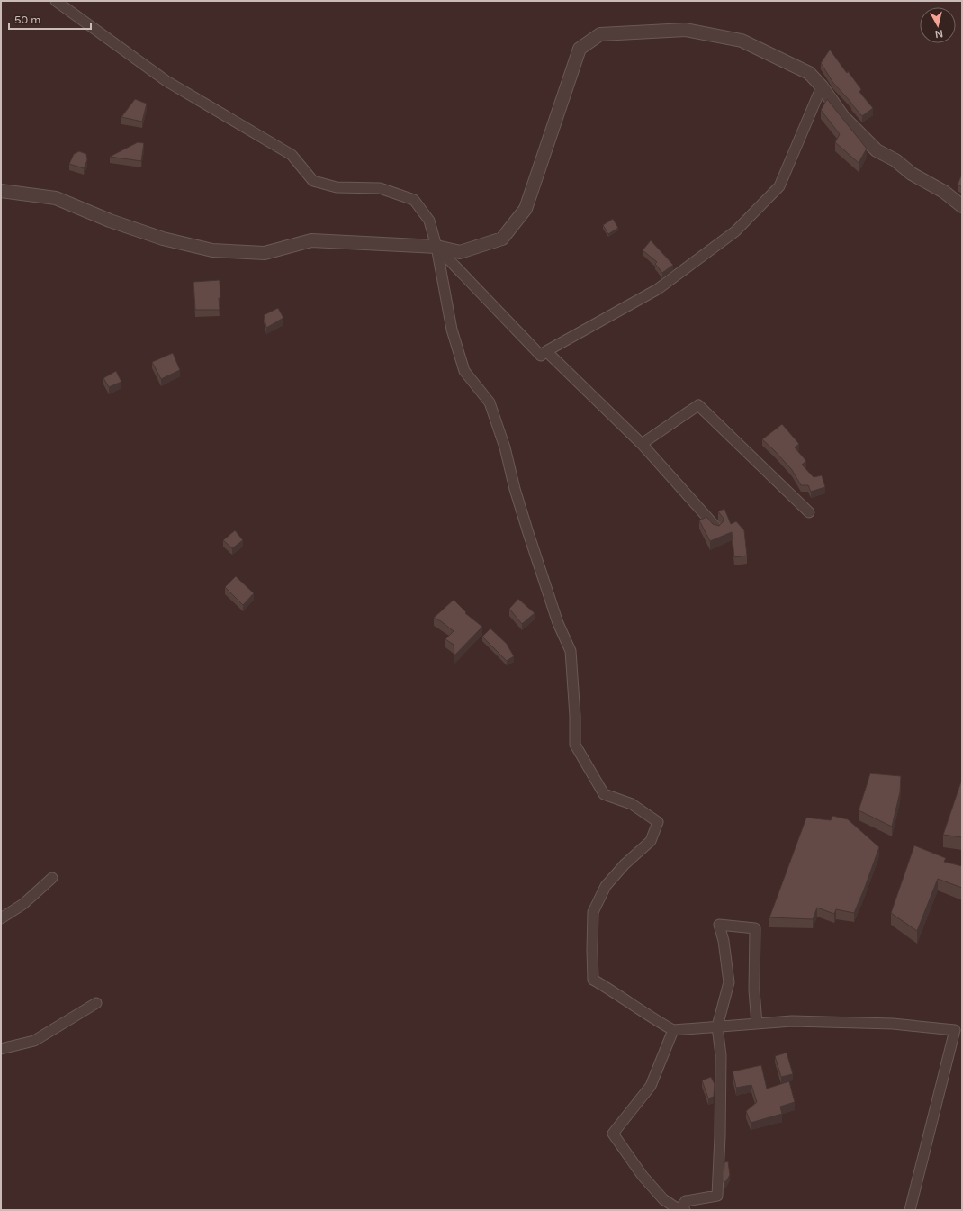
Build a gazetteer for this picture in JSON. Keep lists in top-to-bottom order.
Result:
{
  "scale_bar": "50 m",
  "north": "bottom"
}
